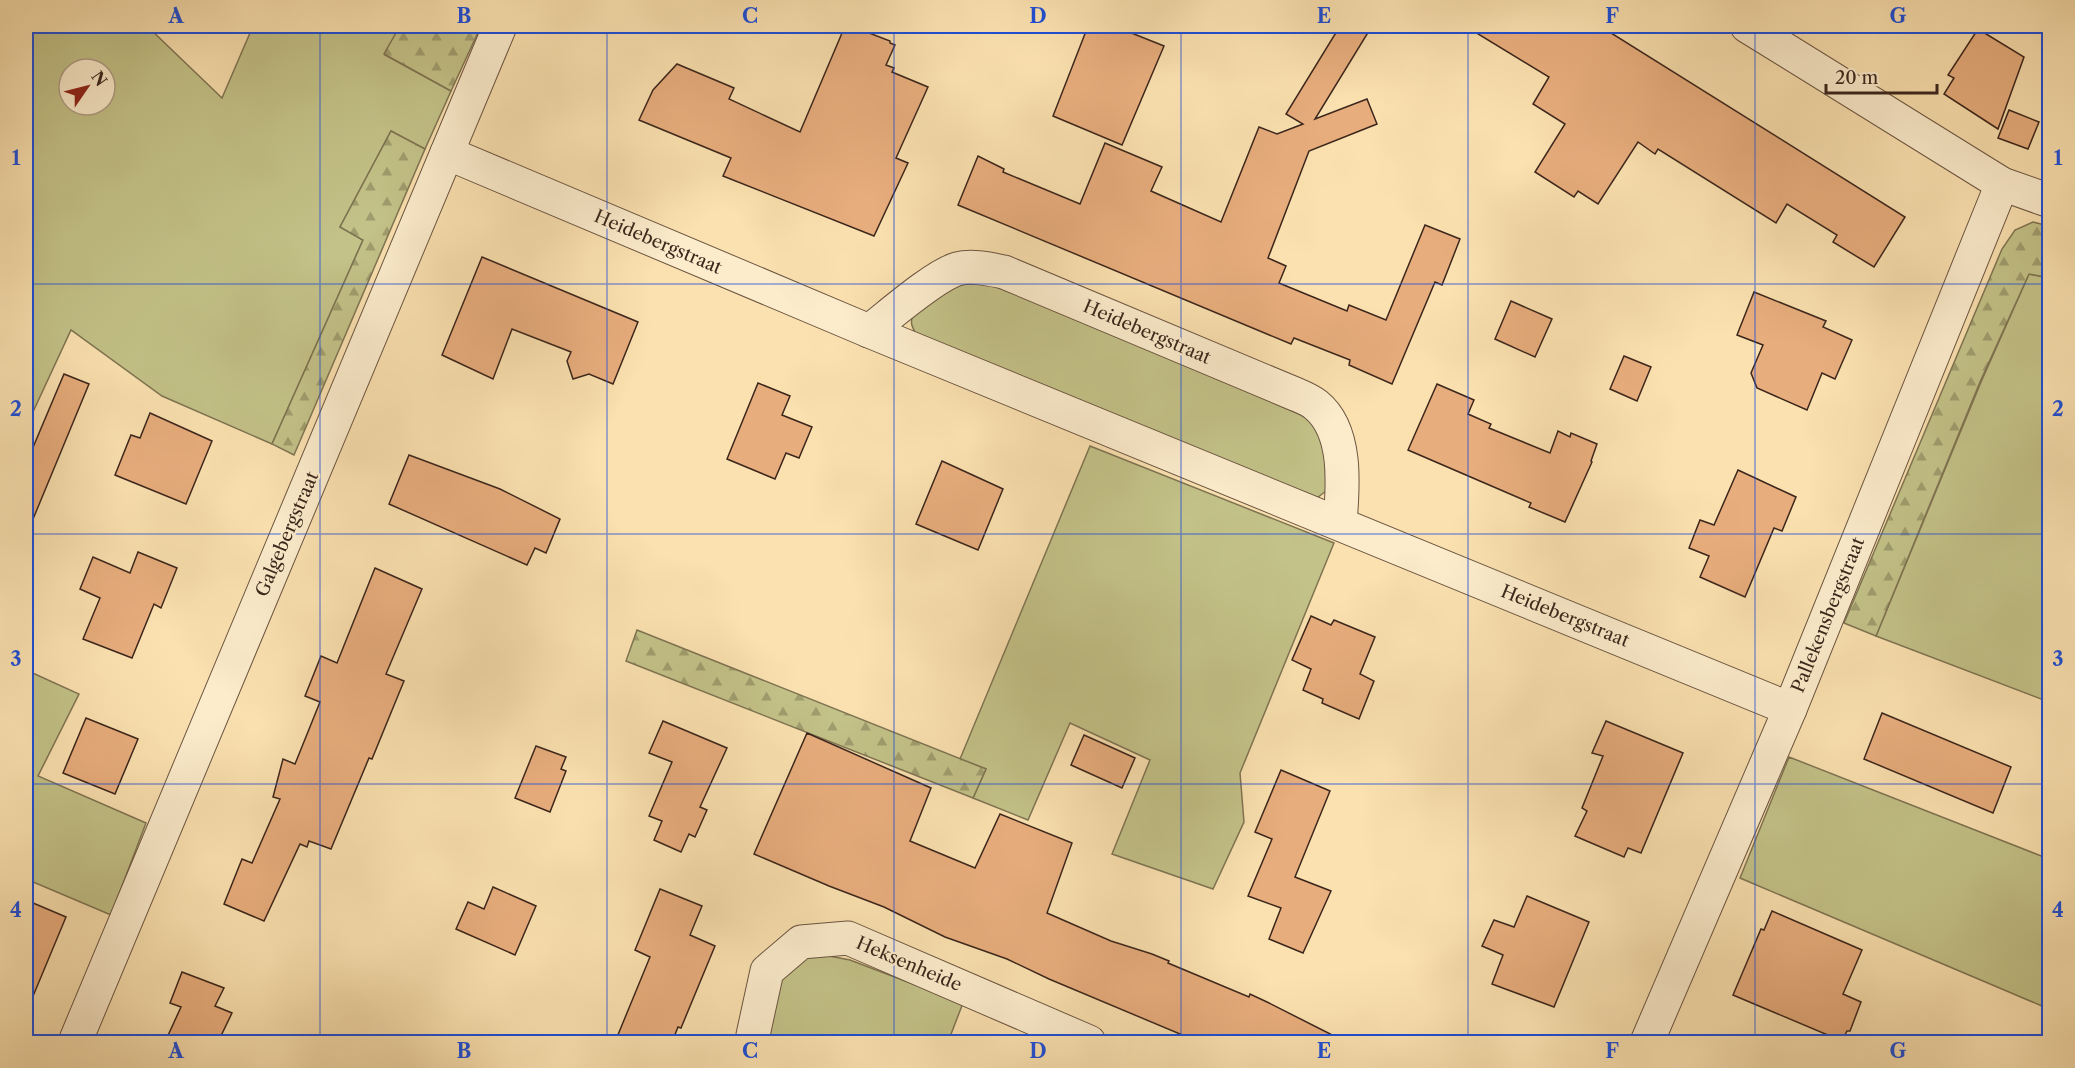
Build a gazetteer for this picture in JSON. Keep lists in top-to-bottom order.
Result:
{
  "streets": {
    "street": [
      "Heidebergstraat",
      "Galgebergstraat",
      "Pallekensbergstraat",
      "Heksenheide"
    ]
  },
  "crossings": [
    ["Heidebergstraat", "Galgebergstraat"],
    ["Heidebergstraat", "Pallekensbergstraat"]
  ],
  "scale_bar": "20 m",
  "north": "top right",
  "grid": {
    "columns": [
      "A",
      "B",
      "C",
      "D",
      "E",
      "F",
      "G"
    ],
    "rows": [
      "1",
      "2",
      "3",
      "4"
    ]
  }
}
